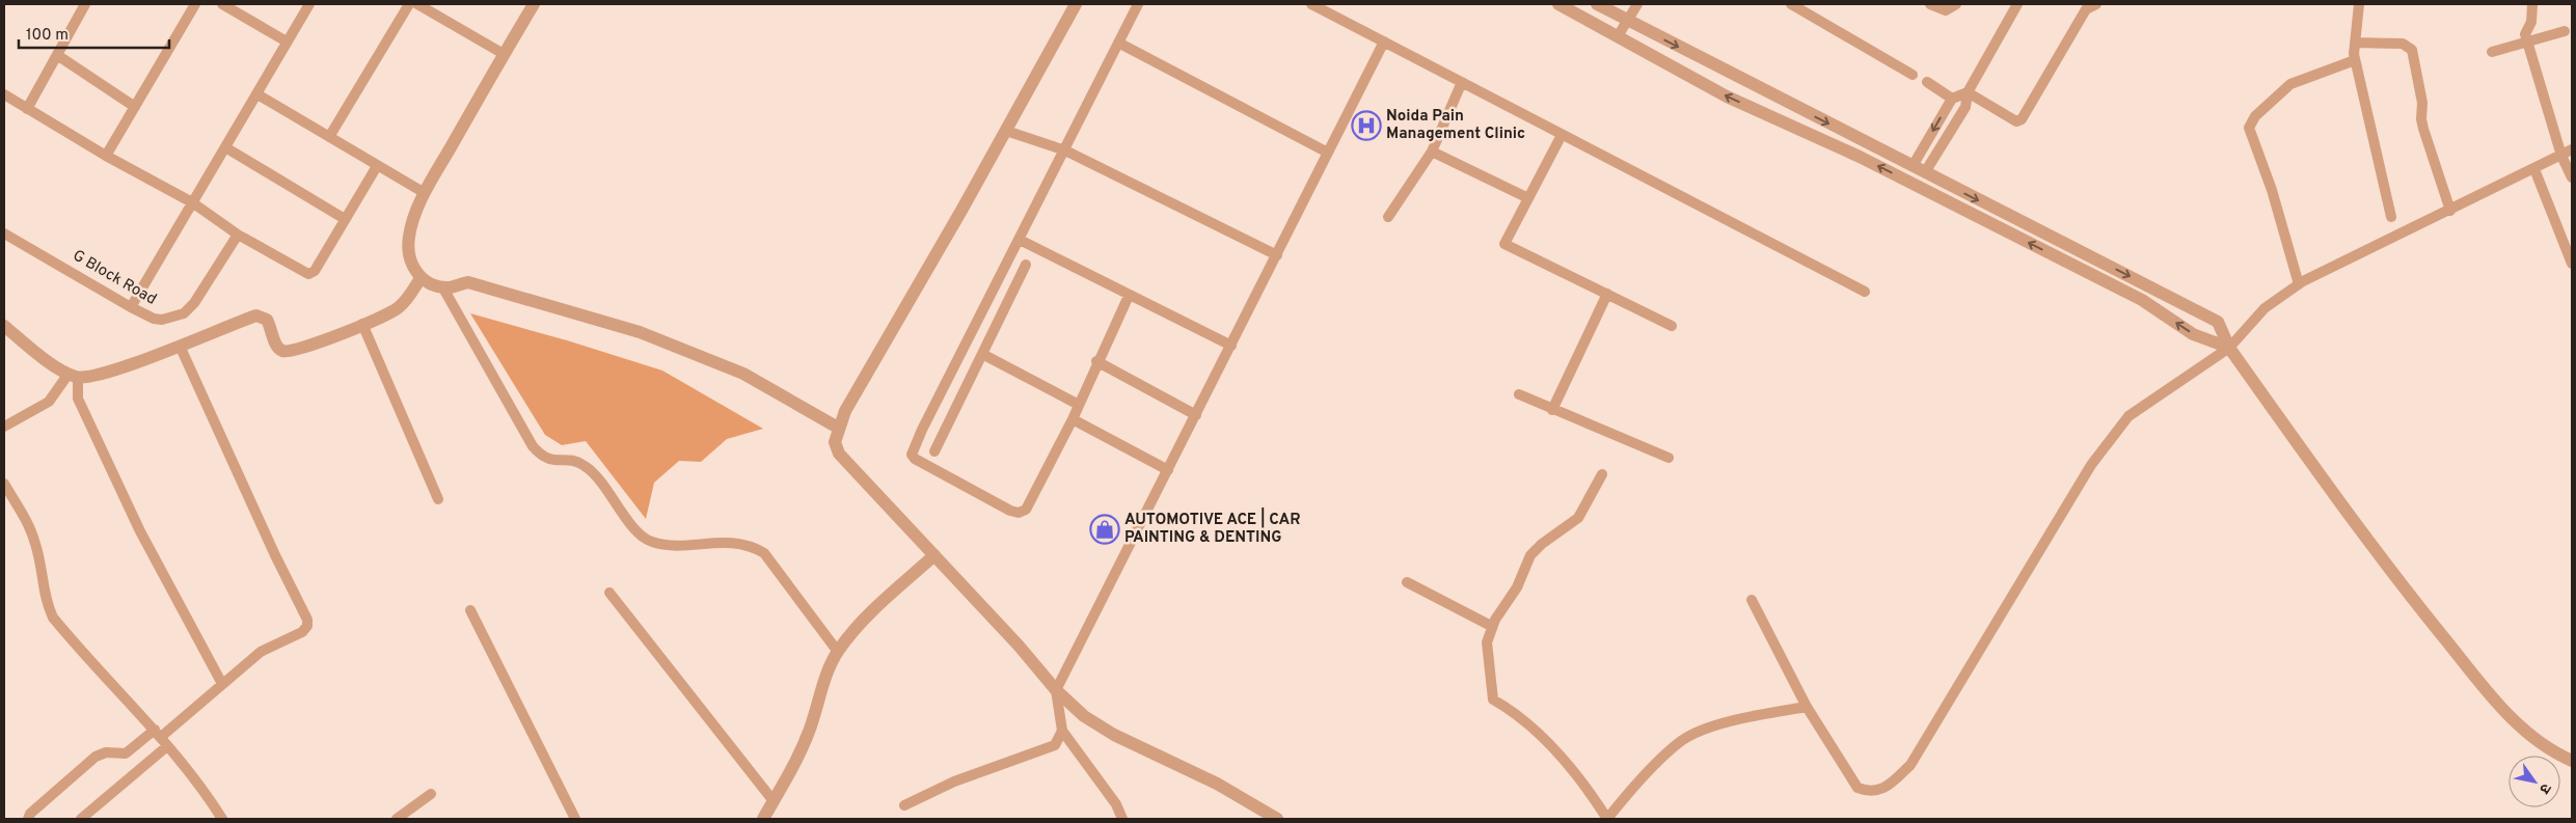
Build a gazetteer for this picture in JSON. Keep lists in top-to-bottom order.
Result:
{
  "streets": {
    "street": ["G Block Road"]
  },
  "places": {
    "hospital": ["Noida Pain Management Clinic"],
    "shop": ["AUTOMOTIVE ACE | CAR PAINTING & DENTING"]
  },
  "scale_bar": "100 m",
  "north": "bottom right"
}
